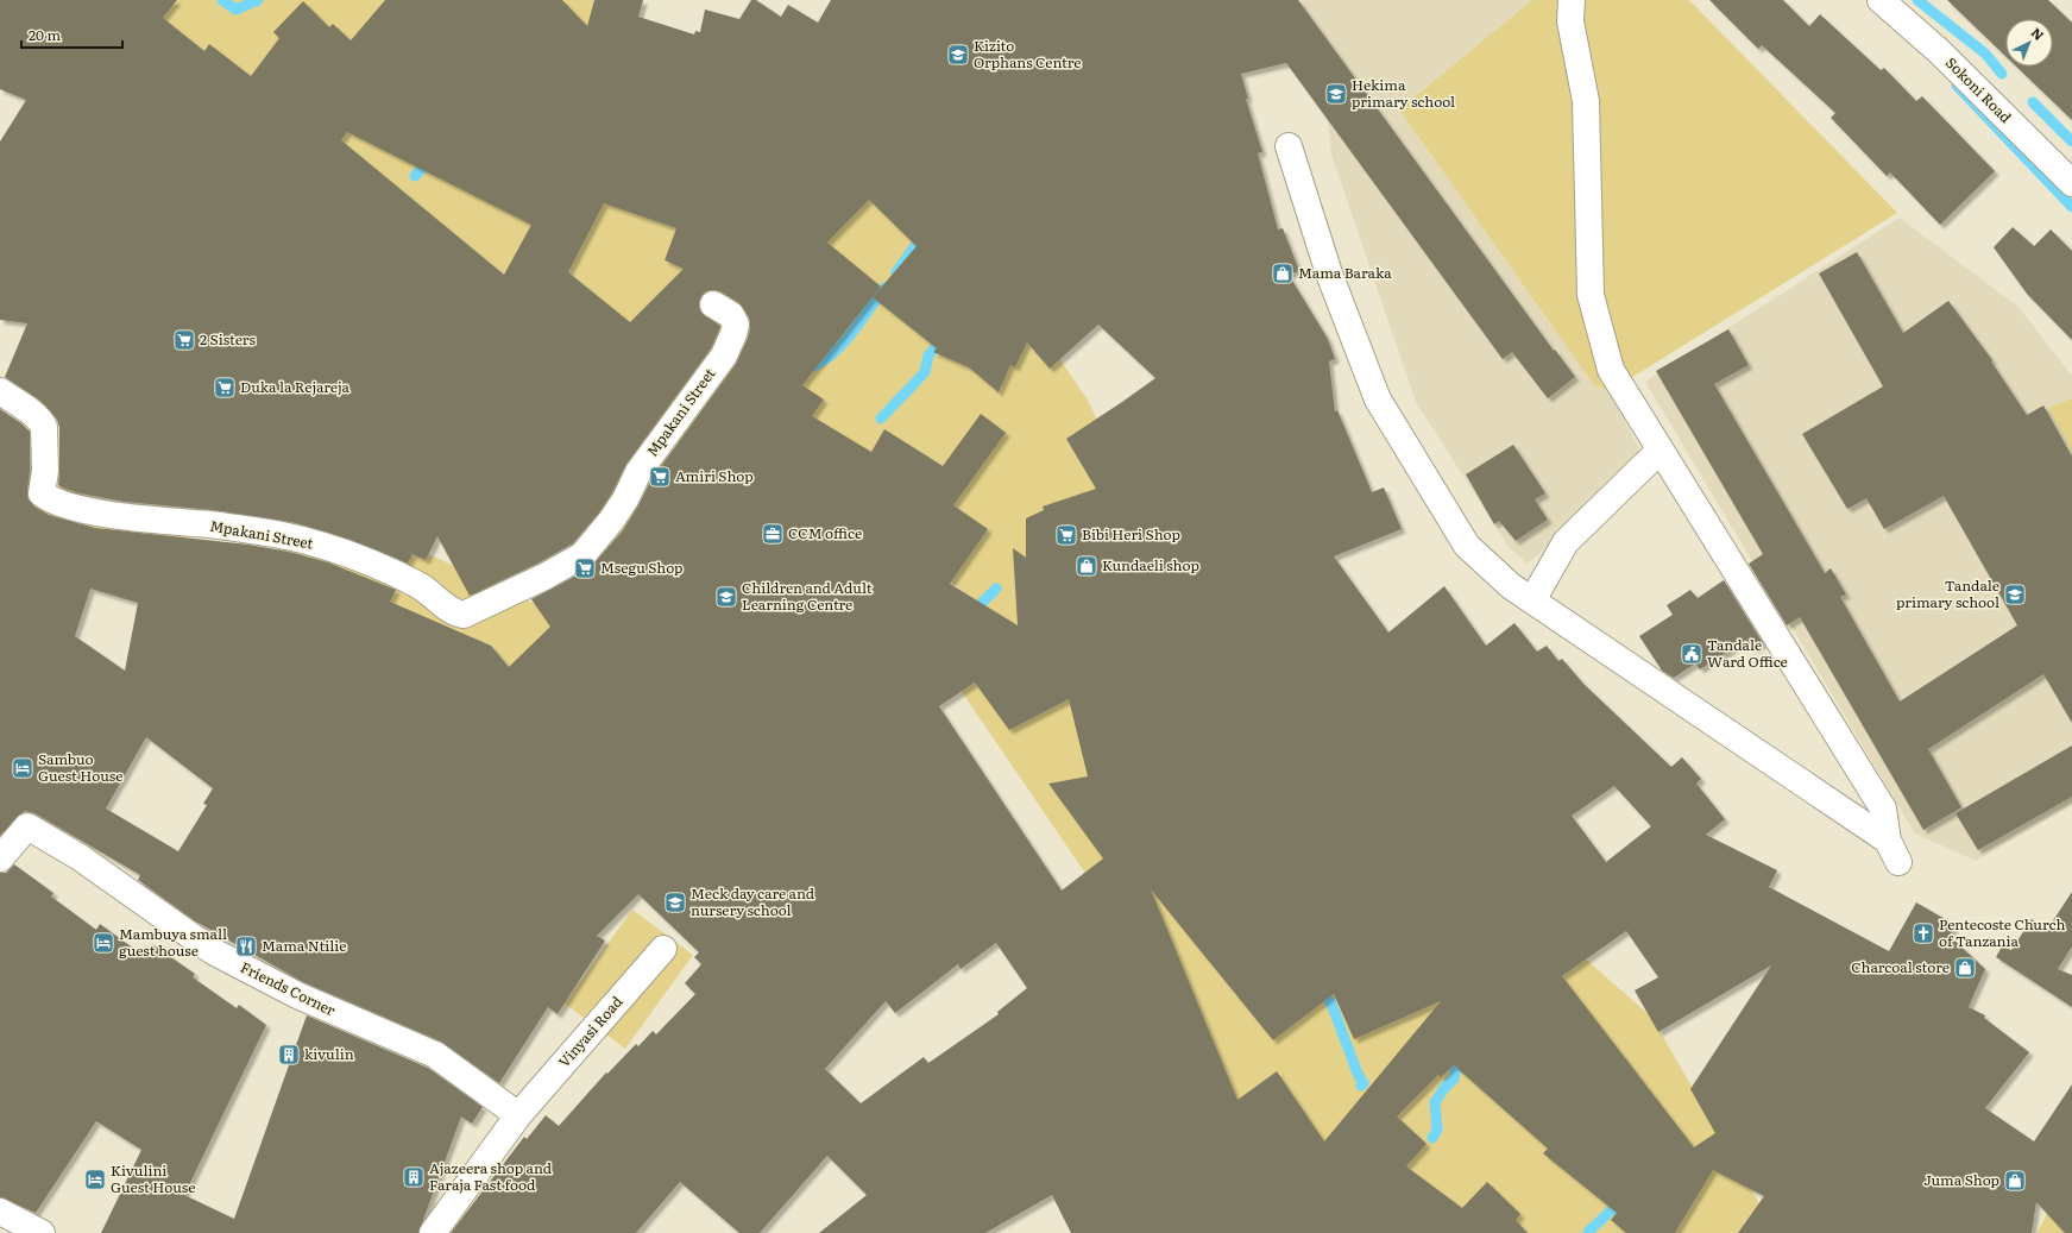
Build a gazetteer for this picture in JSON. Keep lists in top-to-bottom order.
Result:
{
  "streets": {
    "street": [
      "Sokoni Road",
      "Mpakani Street",
      "Friends Corner",
      "Vinyasi Road"
    ]
  },
  "crossings": [
    ["Friends Corner", "Vinyasi Road"]
  ],
  "places": {
    "school or university": [
      "Kizito Orphans Centre",
      "Hekima primary school",
      "Tandale primary school",
      "Children and Adult Learning Centre",
      "Meck day care and nursery school"
    ],
    "shop": [
      "Mama Baraka",
      "Kundaeli shop",
      "Charcoal store",
      "Juma Shop"
    ],
    "supermarket": [
      "2 Sisters",
      "Duka la Rejareja",
      "Amiri Shop",
      "Bibi Heri Shop",
      "Msegu Shop"
    ],
    "office": ["CCM office"],
    "public building": ["Tandale Ward Office"],
    "hotel": ["Sambuo Guest House", "Mambuya small guest house", "Kivulini Guest House"],
    "church": ["Pentecoste Church of Tanzania"],
    "restaurant": ["Mama Ntilie"],
    "building": ["kivulin", "Ajazeera shop and Faraja Fast food"]
  },
  "scale_bar": "20 m",
  "north": "top right"
}
